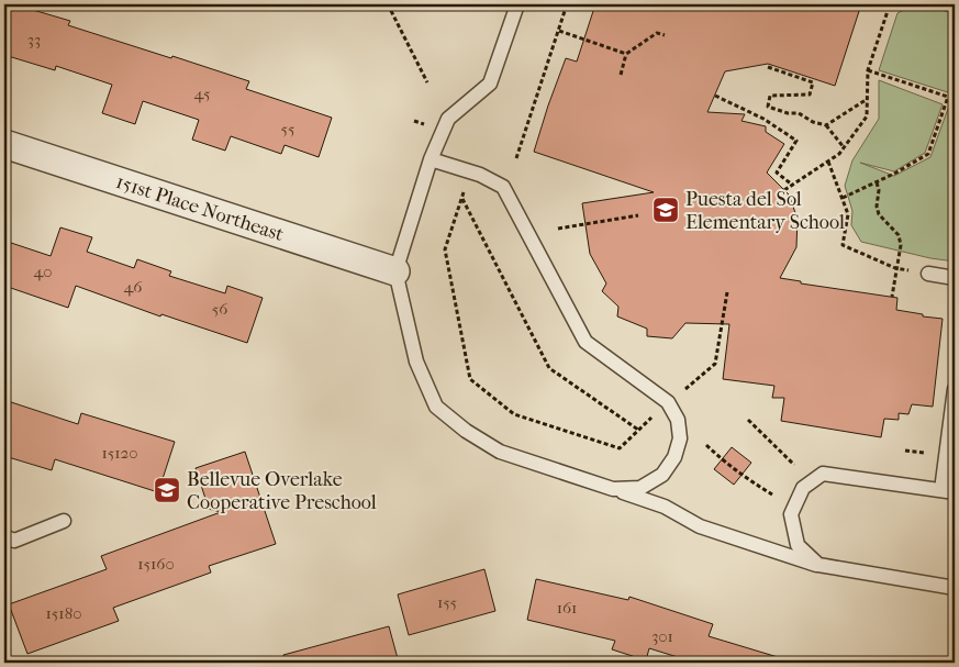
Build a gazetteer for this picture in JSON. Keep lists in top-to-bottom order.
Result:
{
  "streets": {
    "street": ["151st Place Northeast"]
  },
  "places": {
    "school or university": ["Puesta del Sol Elementary School", "Bellevue Overlake Cooperative Preschool"]
  },
  "house_numbers": [
    "33",
    "45",
    "55",
    "40",
    "46",
    "56",
    "15120",
    "15160",
    "155",
    "161",
    "15180",
    "301"
  ]
}
